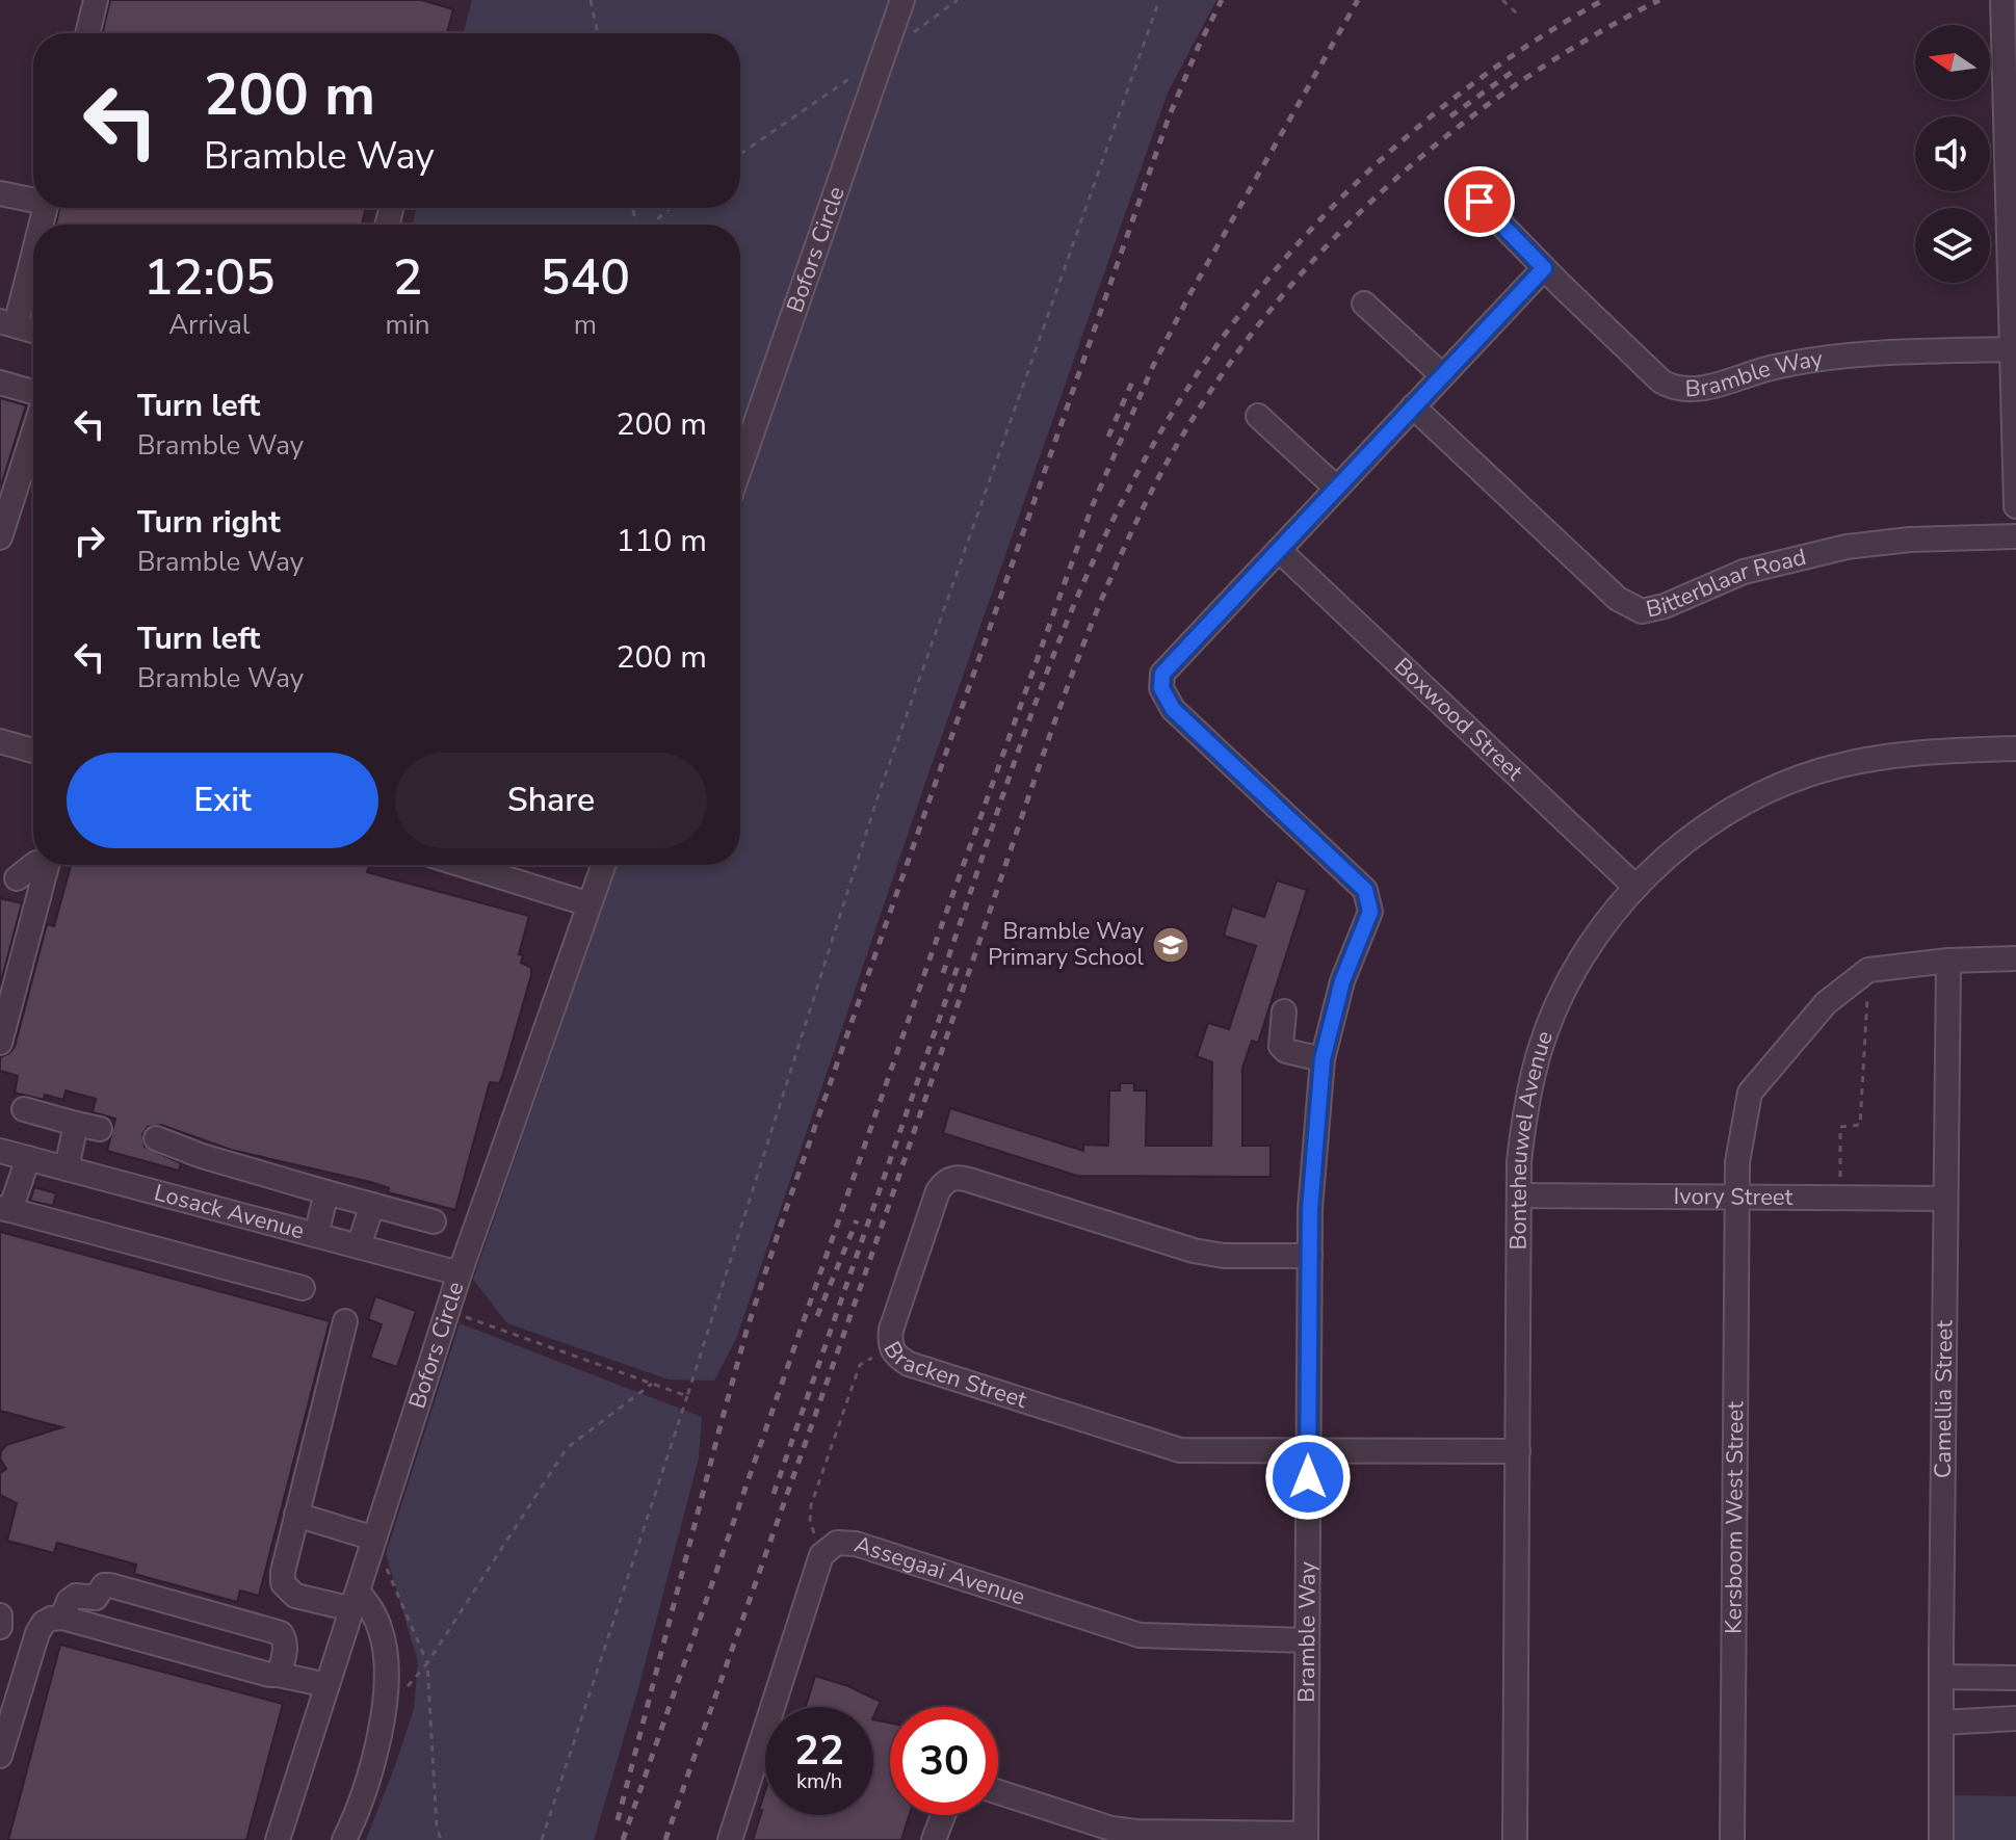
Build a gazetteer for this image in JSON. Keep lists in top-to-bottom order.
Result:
{
  "streets": {
    "street": [
      "Bofors Circle",
      "Bramble Way",
      "Bitterblaar Road",
      "Boxwood Street",
      "Bonteheuwel Avenue",
      "Ivory Street",
      "Losack Avenue",
      "Bracken Street",
      "Camellia Street",
      "Kersboom West Street",
      "Assegaai Avenue"
    ]
  },
  "crossings": [
    ["Bofors Circle", "Losack Avenue"],
    ["Bramble Way", "Bitterblaar Road"],
    ["Bramble Way", "Boxwood Street"],
    ["Bramble Way", "Bracken Street"],
    ["Bramble Way", "Assegaai Avenue"],
    ["Boxwood Street", "Bonteheuwel Avenue"],
    ["Bonteheuwel Avenue", "Ivory Street"],
    ["Bonteheuwel Avenue", "Bracken Street"],
    ["Ivory Street", "Camellia Street"],
    ["Ivory Street", "Kersboom West Street"]
  ],
  "places": {
    "school or university": ["Bramble Way Primary School"]
  },
  "north": "left",
  "page": {
    "turn": ["200 m", "Bramble Way"],
    "eta": [
      "12:05",
      "Arrival",
      "2",
      "min",
      "540",
      "m"
    ],
    "list": [
      {
        "name": "Turn left",
        "note": "Bramble Way",
        "value": "200 m"
      },
      {
        "name": "Turn right",
        "note": "Bramble Way",
        "value": "110 m"
      },
      {
        "name": "Turn left",
        "note": "Bramble Way",
        "value": "200 m"
      }
    ],
    "buttons": ["Exit", "Share"],
    "speed": "22 km/h",
    "limit": "30"
  }
}
